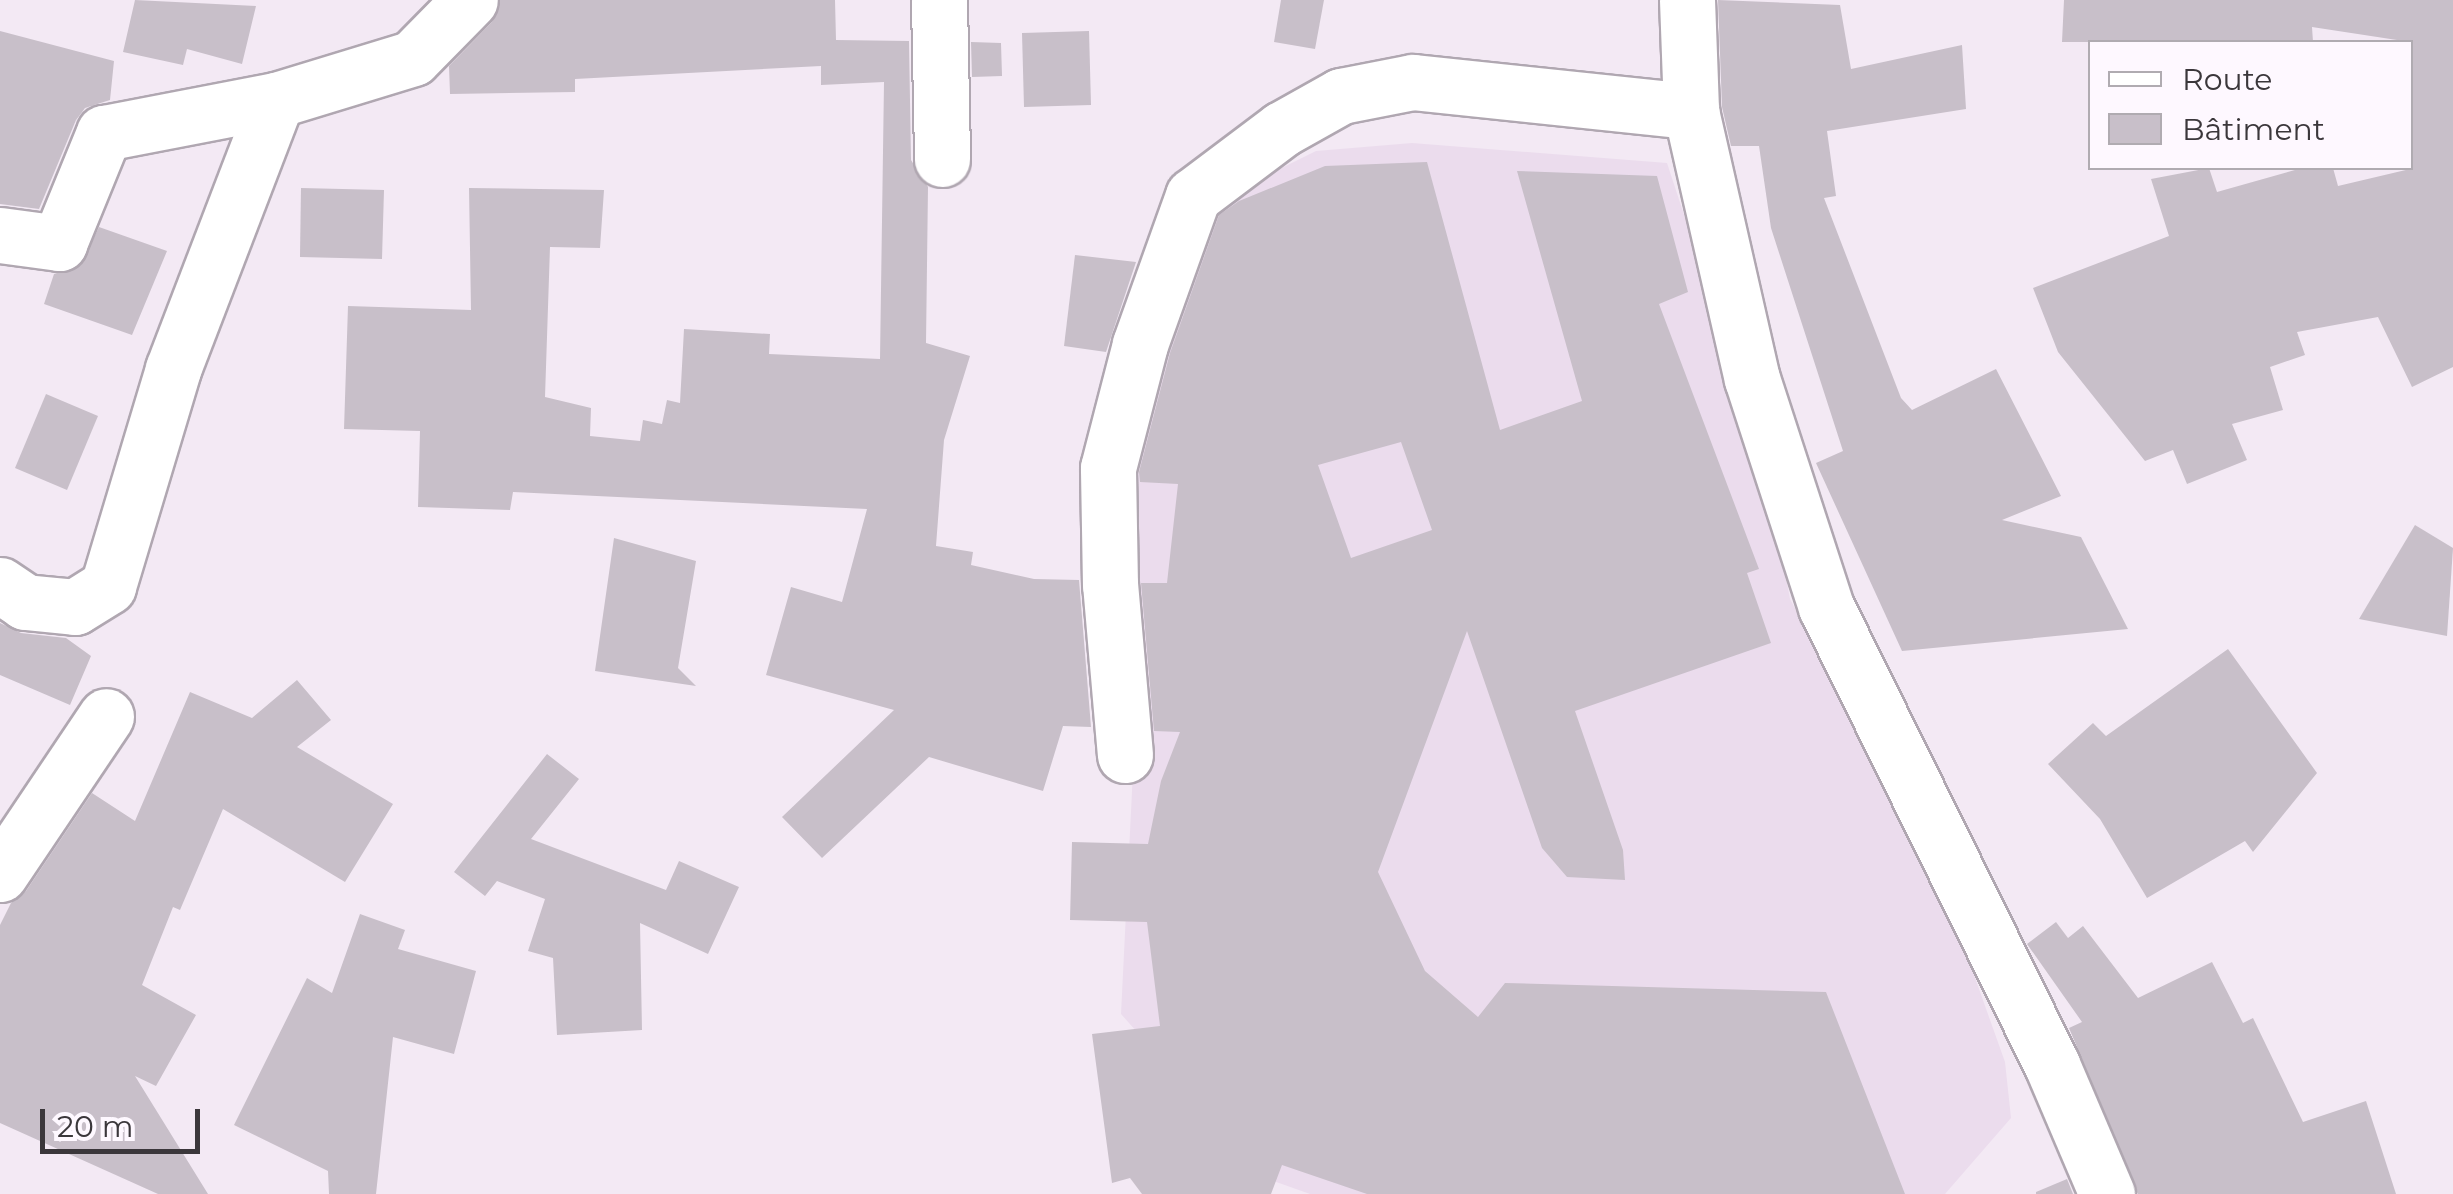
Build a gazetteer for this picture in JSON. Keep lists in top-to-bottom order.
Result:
{
  "legend": ["Route", "Bâtiment"],
  "scale_bar": "20 m"
}
